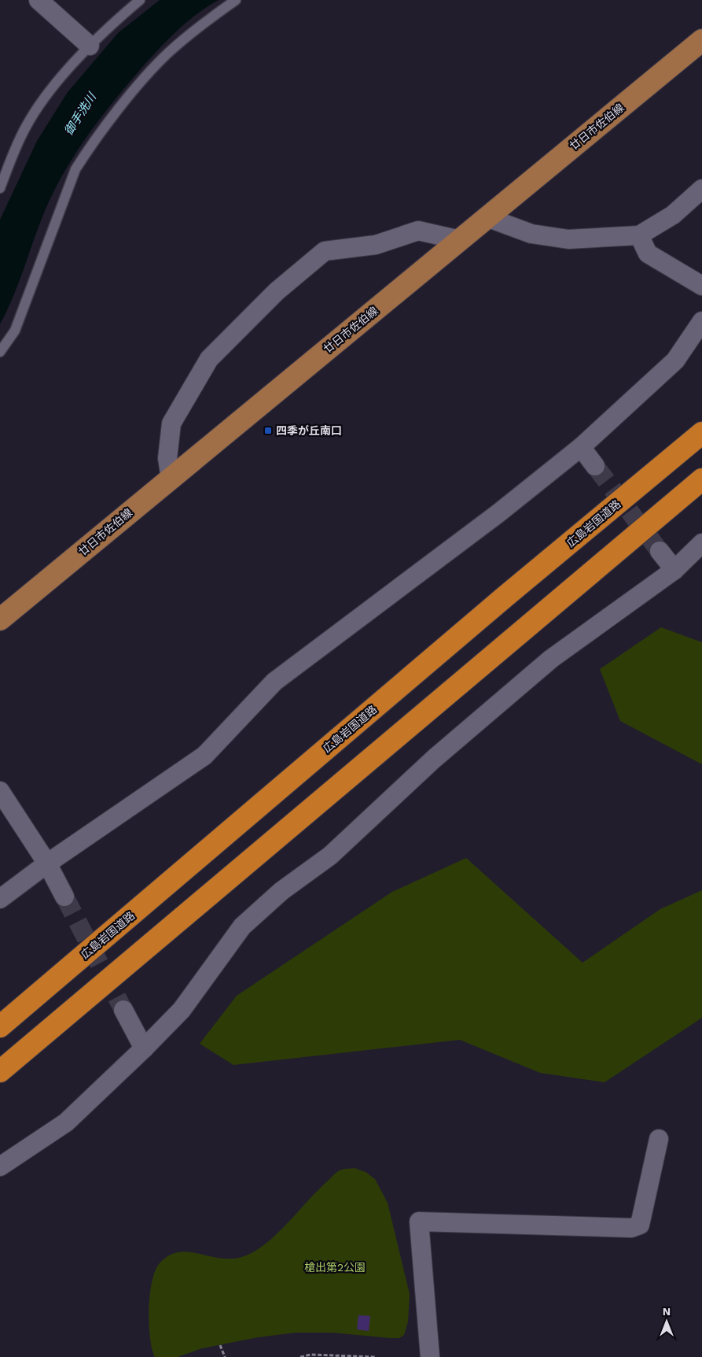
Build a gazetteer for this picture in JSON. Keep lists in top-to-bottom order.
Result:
{
  "streets": {
    "highway": ["広島岩国道路"],
    "main road": ["廿日市佐伯線"]
  },
  "water": ["御手洗川"],
  "parks": ["槍出第2公園"],
  "places": {
    "transit": ["四季が丘南口"]
  },
  "north": "top"
}
